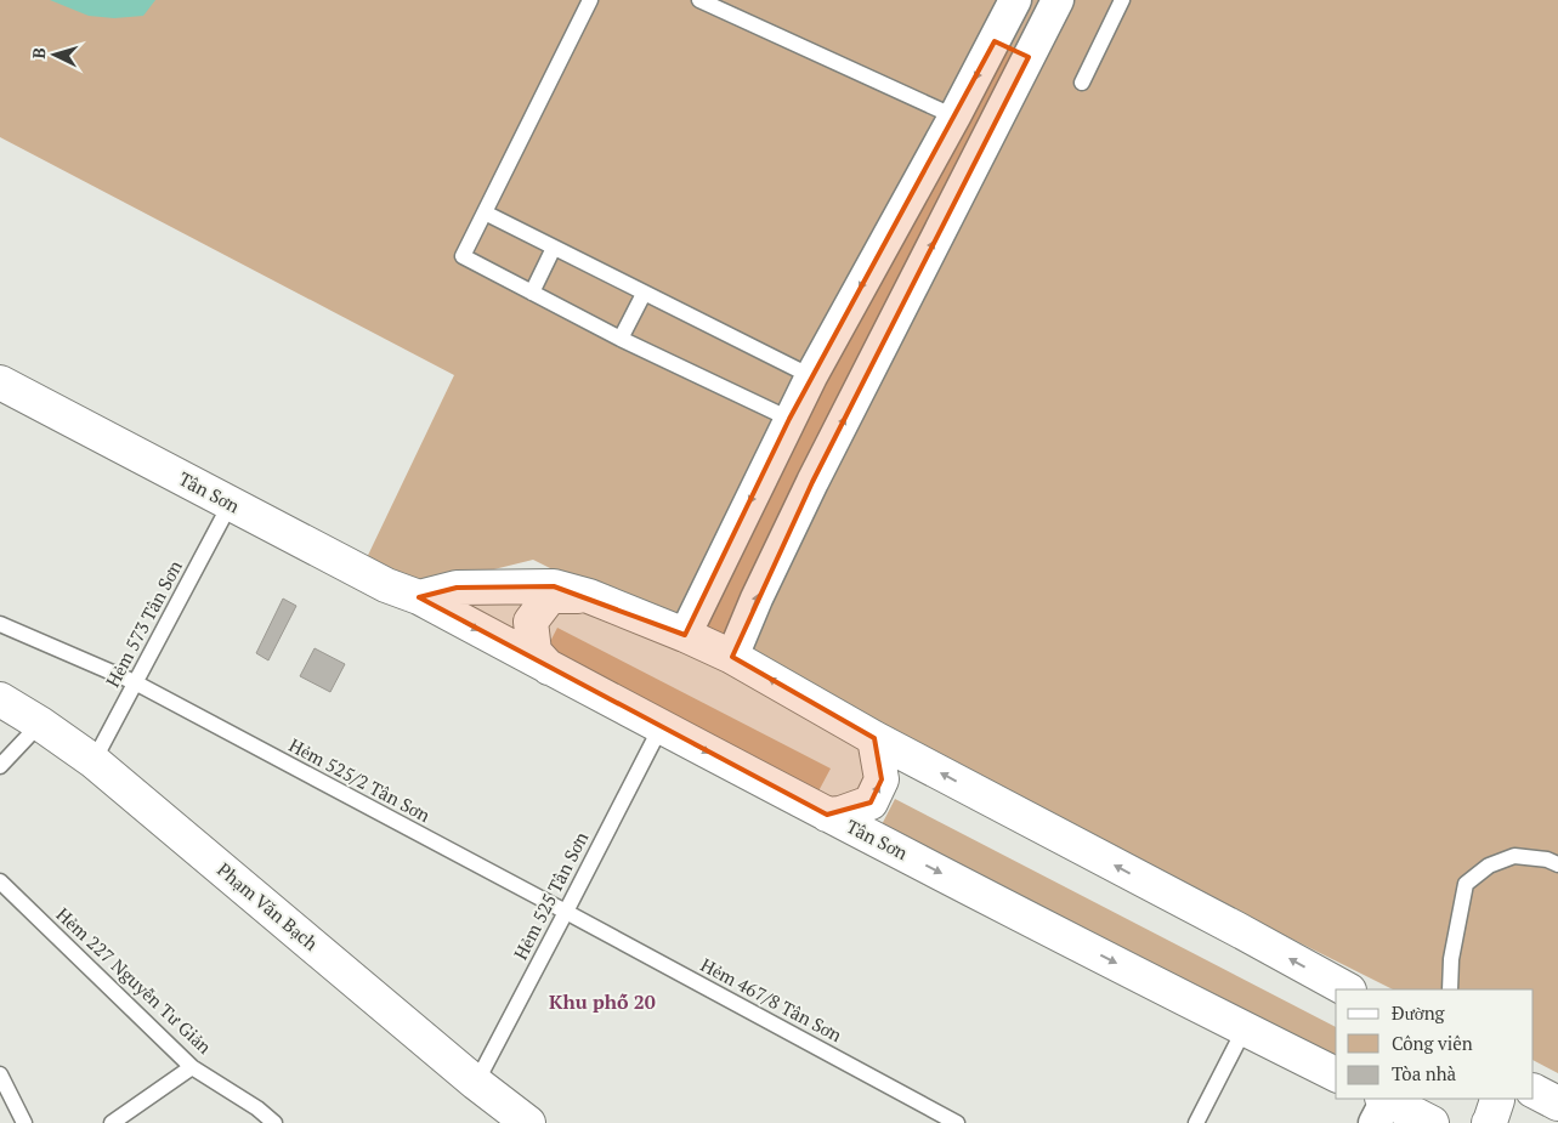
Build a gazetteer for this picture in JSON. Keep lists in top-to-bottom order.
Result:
{
  "streets": {
    "street": ["Tân Sơn", "Phạm Văn Bạch"],
    "lane": [
      "Hẻm 573 Tân Sơn",
      "Hẻm 525/2 Tân Sơn",
      "Hẻm 525 Tân Sơn",
      "Hẻm 227 Nguyễn Tư Giản",
      "Hẻm 467/8 Tân Sơn"
    ]
  },
  "crossings": [
    ["Tân Sơn", "Hẻm 573 Tân Sơn"],
    ["Tân Sơn", "Hẻm 525 Tân Sơn"],
    ["Hẻm 573 Tân Sơn", "Hẻm 525/2 Tân Sơn"],
    ["Hẻm 573 Tân Sơn", "Phạm Văn Bạch"],
    ["Hẻm 525/2 Tân Sơn", "Hẻm 525 Tân Sơn"],
    ["Hẻm 525/2 Tân Sơn", "Hẻm 467/8 Tân Sơn"],
    ["Hẻm 525 Tân Sơn", "Phạm Văn Bạch"],
    ["Hẻm 525 Tân Sơn", "Hẻm 467/8 Tân Sơn"]
  ],
  "districts": ["Khu phố 20"],
  "legend": ["Đường", "Công viên", "Tòa nhà"],
  "north": "left"
}
